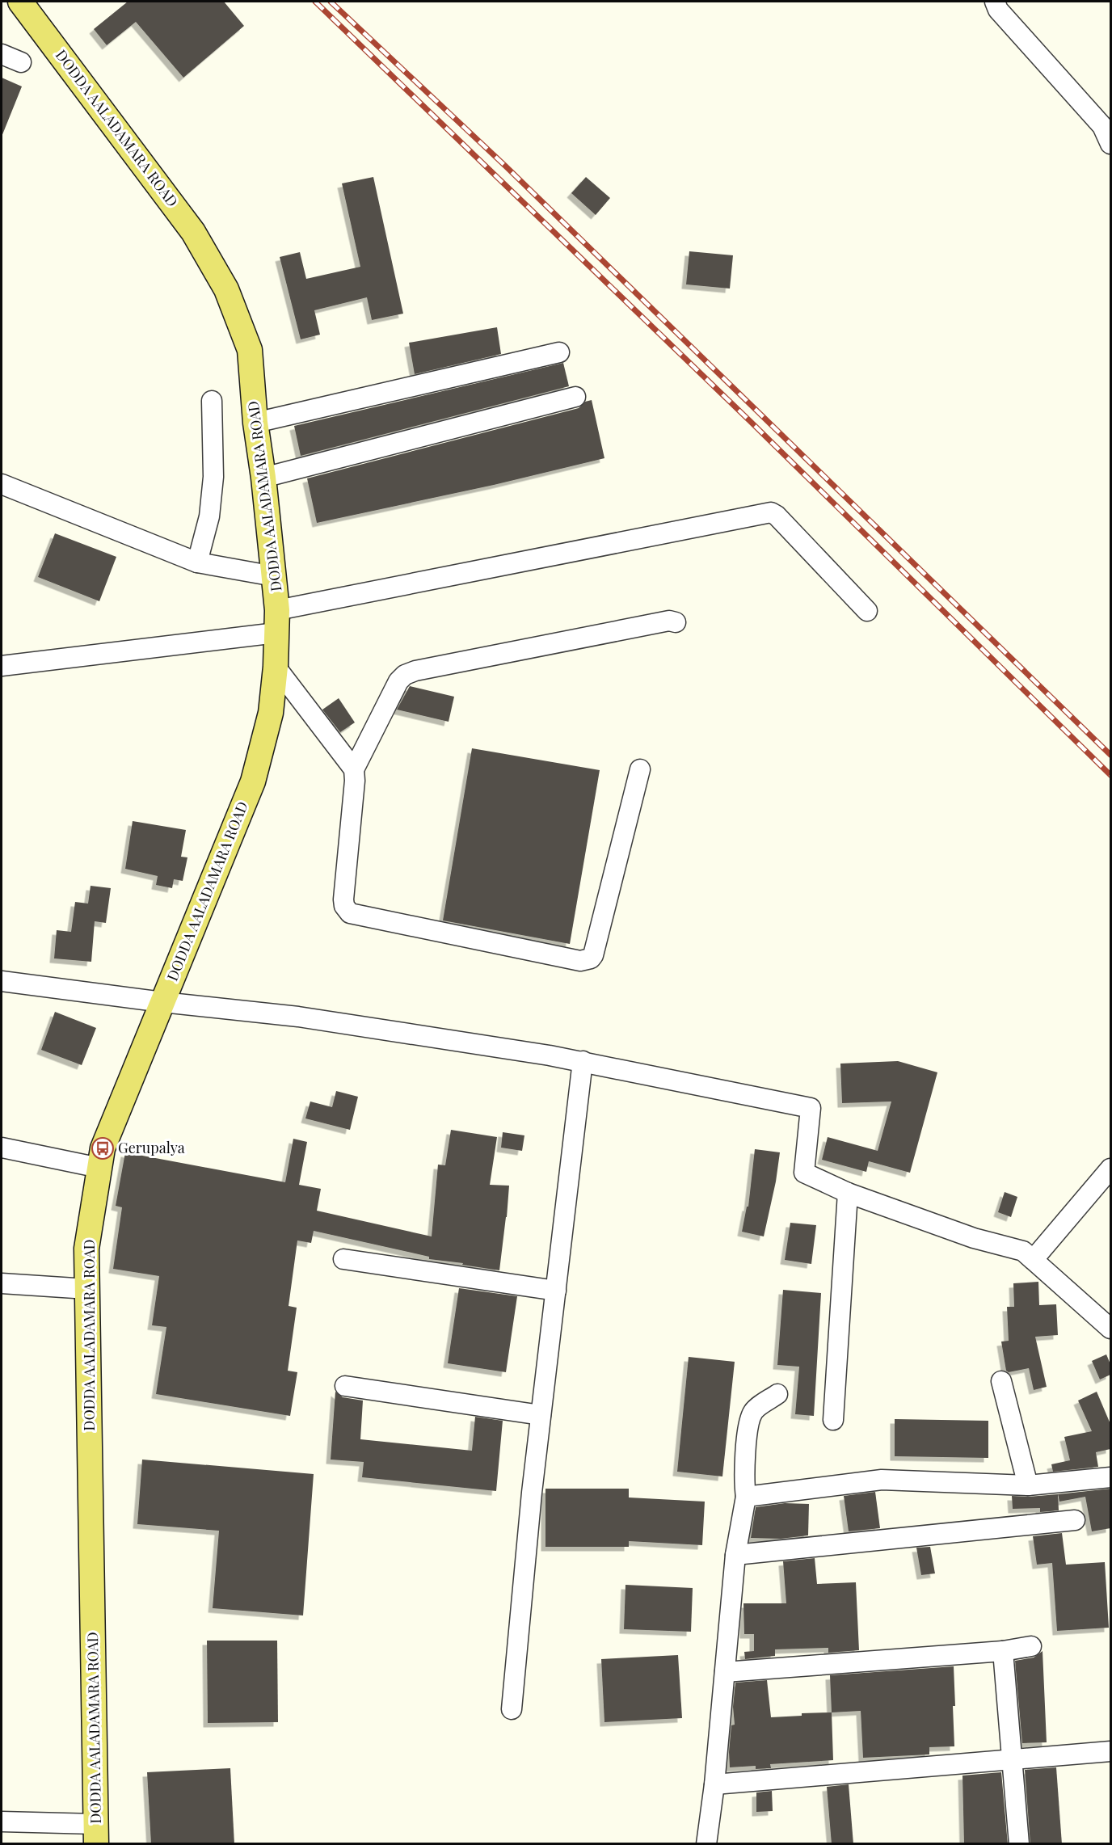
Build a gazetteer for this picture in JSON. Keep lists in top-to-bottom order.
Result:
{
  "streets": {
    "main road": ["DODDA AALADAMARA ROAD"]
  },
  "places": {
    "bus stop": ["Gerupalya"]
  }
}
